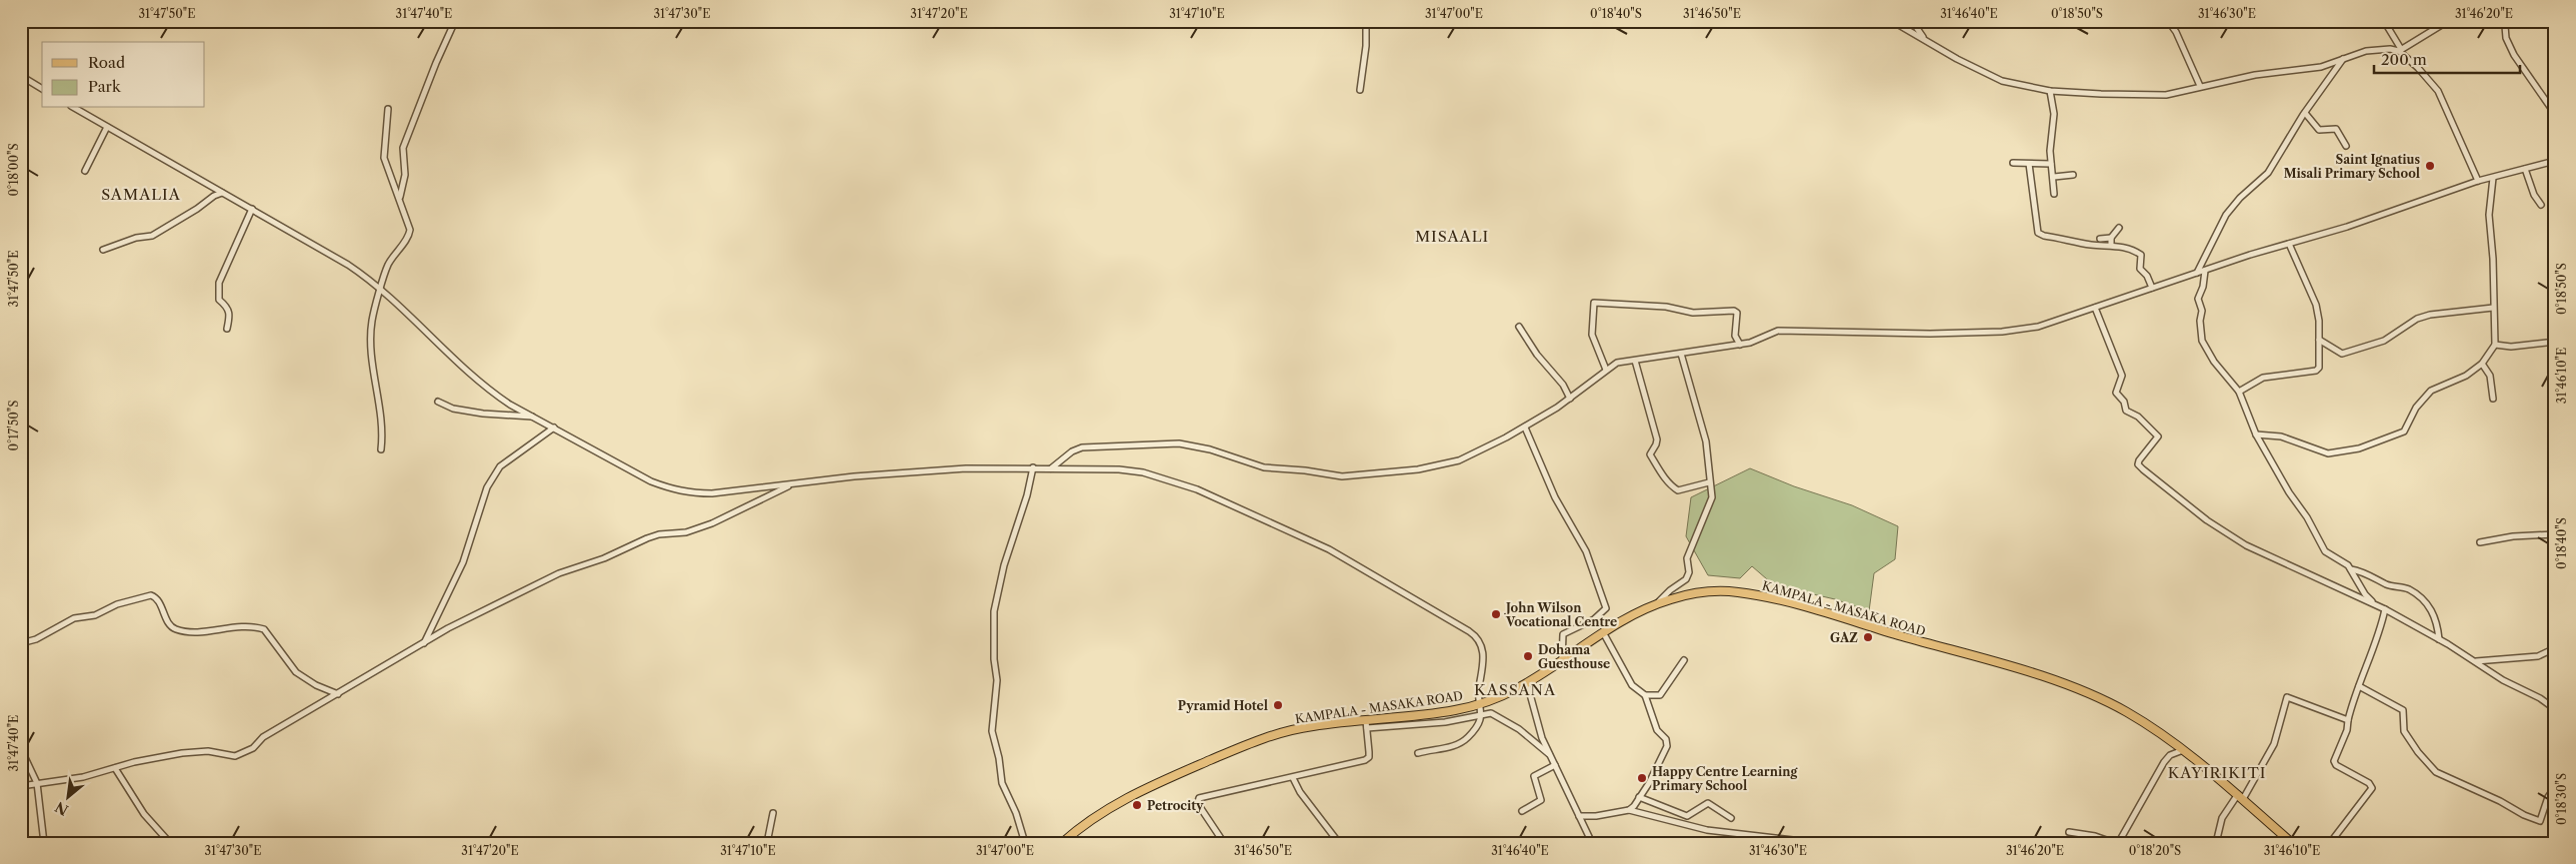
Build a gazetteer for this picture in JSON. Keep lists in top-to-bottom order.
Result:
{
  "streets": {
    "main road": ["KAMPALA - MASAKA ROAD"]
  },
  "districts": [
    "SAMALIA",
    "MISAALI",
    "KASSANA",
    "KAYIRIKITI"
  ],
  "places": [
    "Saint Ignatius Misali Primary School",
    "John Wilson Vocational Centre",
    "GAZ",
    "Dohama Guesthouse",
    "Pyramid Hotel",
    "Happy Centre Learning Primary School",
    "Petrocity"
  ],
  "legend": ["Road", "Park"],
  "scale_bar": "200 m",
  "north": "bottom left",
  "coordinates": [
    "31°47'50\"E",
    "31°47'40\"E",
    "31°47'30\"E",
    "31°47'20\"E",
    "31°47'10\"E",
    "31°47'00\"E",
    "0°18'40\"S",
    "31°46'50\"E",
    "31°46'40\"E",
    "0°18'50\"S",
    "31°46'30\"E",
    "31°46'20\"E",
    "0°18'00\"S",
    "31°46'10\"E",
    "0°17'50\"S",
    "0°18'30\"S",
    "0°18'20\"S"
  ]
}
